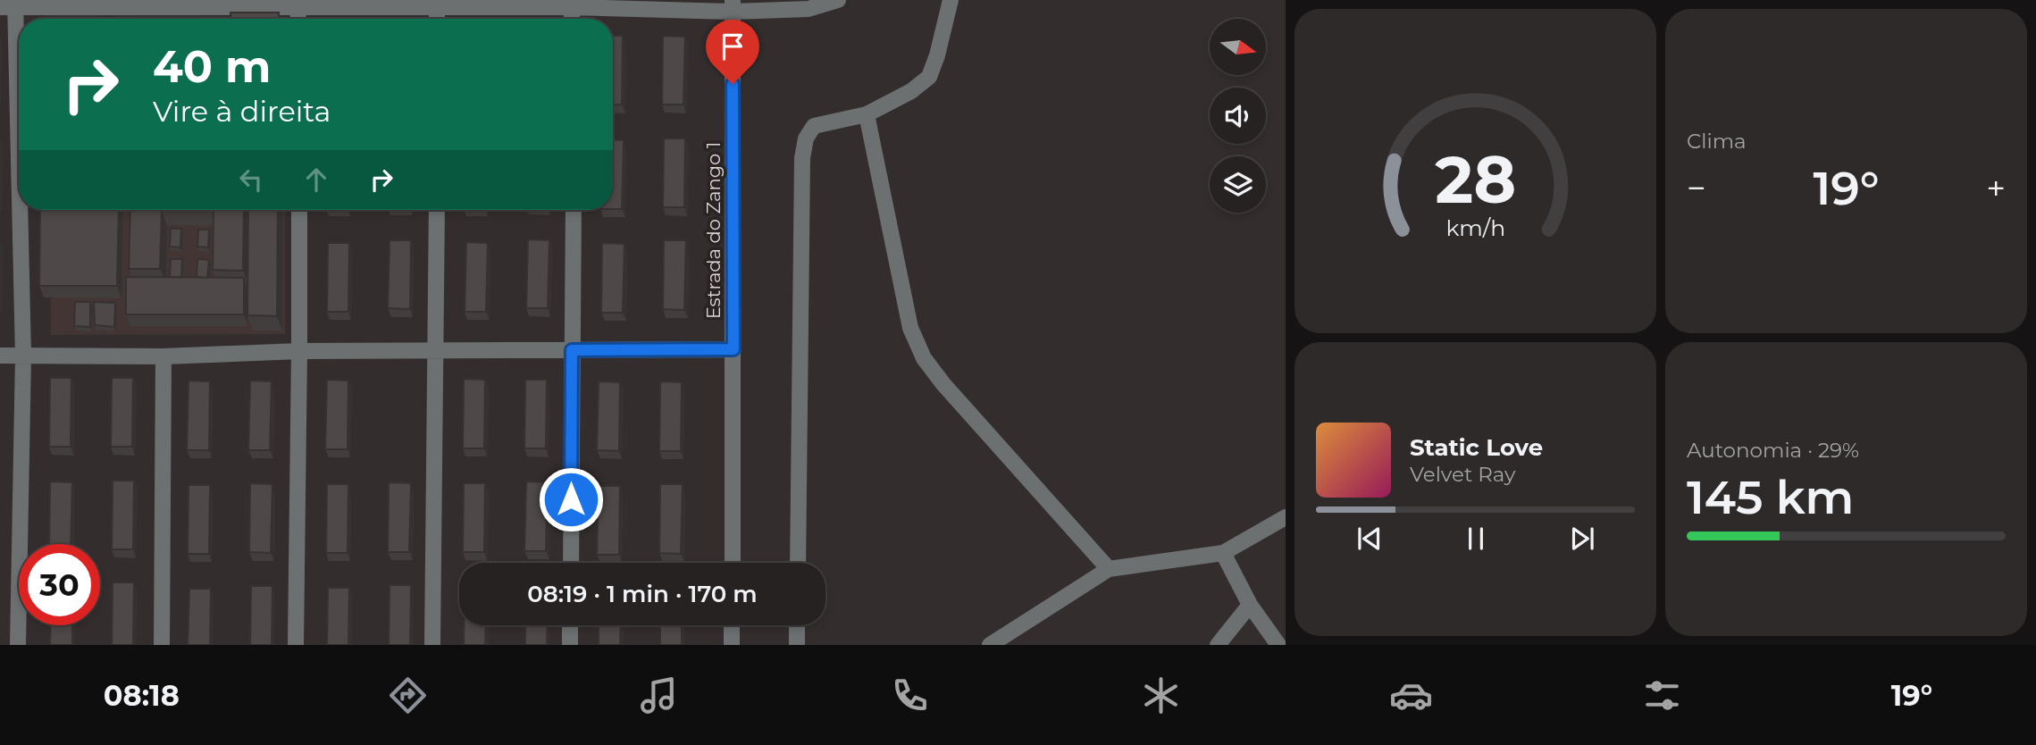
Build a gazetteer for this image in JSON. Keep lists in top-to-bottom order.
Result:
{
  "streets": {
    "street": ["Estrada do Zango 1"]
  },
  "north": "right",
  "page": {
    "tile": [
      "Clima",
      ["Autonomia · 29%", "145 km"]
    ],
    "turn": ["40 m", "Vire à direita"],
    "heat": ["−", "19°", "+"],
    "song": ["Static Love", "Velvet Ray"],
    "limit": "30",
    "trip": "08:19 · 1 min · 170 m",
    "tabs": ["08:18", "19°"],
    "gauge": ["28", "km/h"]
  }
}
